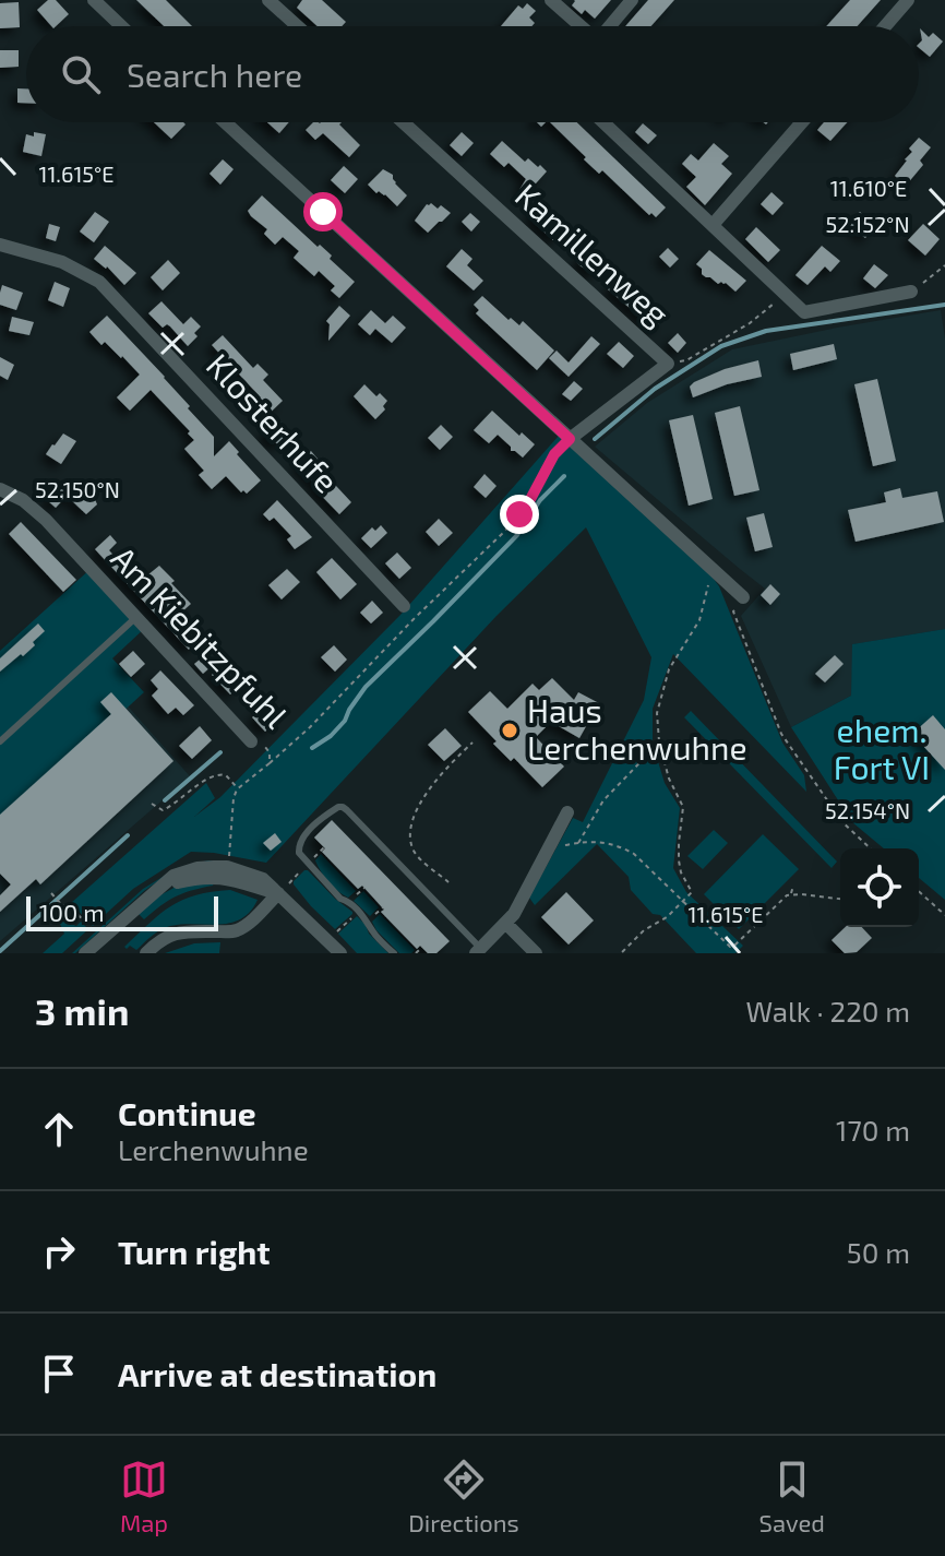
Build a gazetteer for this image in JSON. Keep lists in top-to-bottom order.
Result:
{
  "streets": {
    "street": ["Kamillenweg", "Klosterhufe", "Am Kiebitzpfuhl"]
  },
  "parks": ["ehem. Fort VI"],
  "places": ["Haus Lerchenwuhne"],
  "scale_bar": "100 m",
  "page": {
    "search": "Search here",
    "scale": "100 m",
    "heading": ["3 min", "Walk · 220 m"],
    "list": [
      ["Continue", "Lerchenwuhne", "170 m"],
      ["Turn right", "50 m"],
      "Arrive at destination"
    ],
    "nav": ["Map", "Directions", "Saved"]
  },
  "coordinates": [
    "11.615°E",
    "11.610°E",
    "52.152°N",
    "52.150°N",
    "52.154°N"
  ]
}
